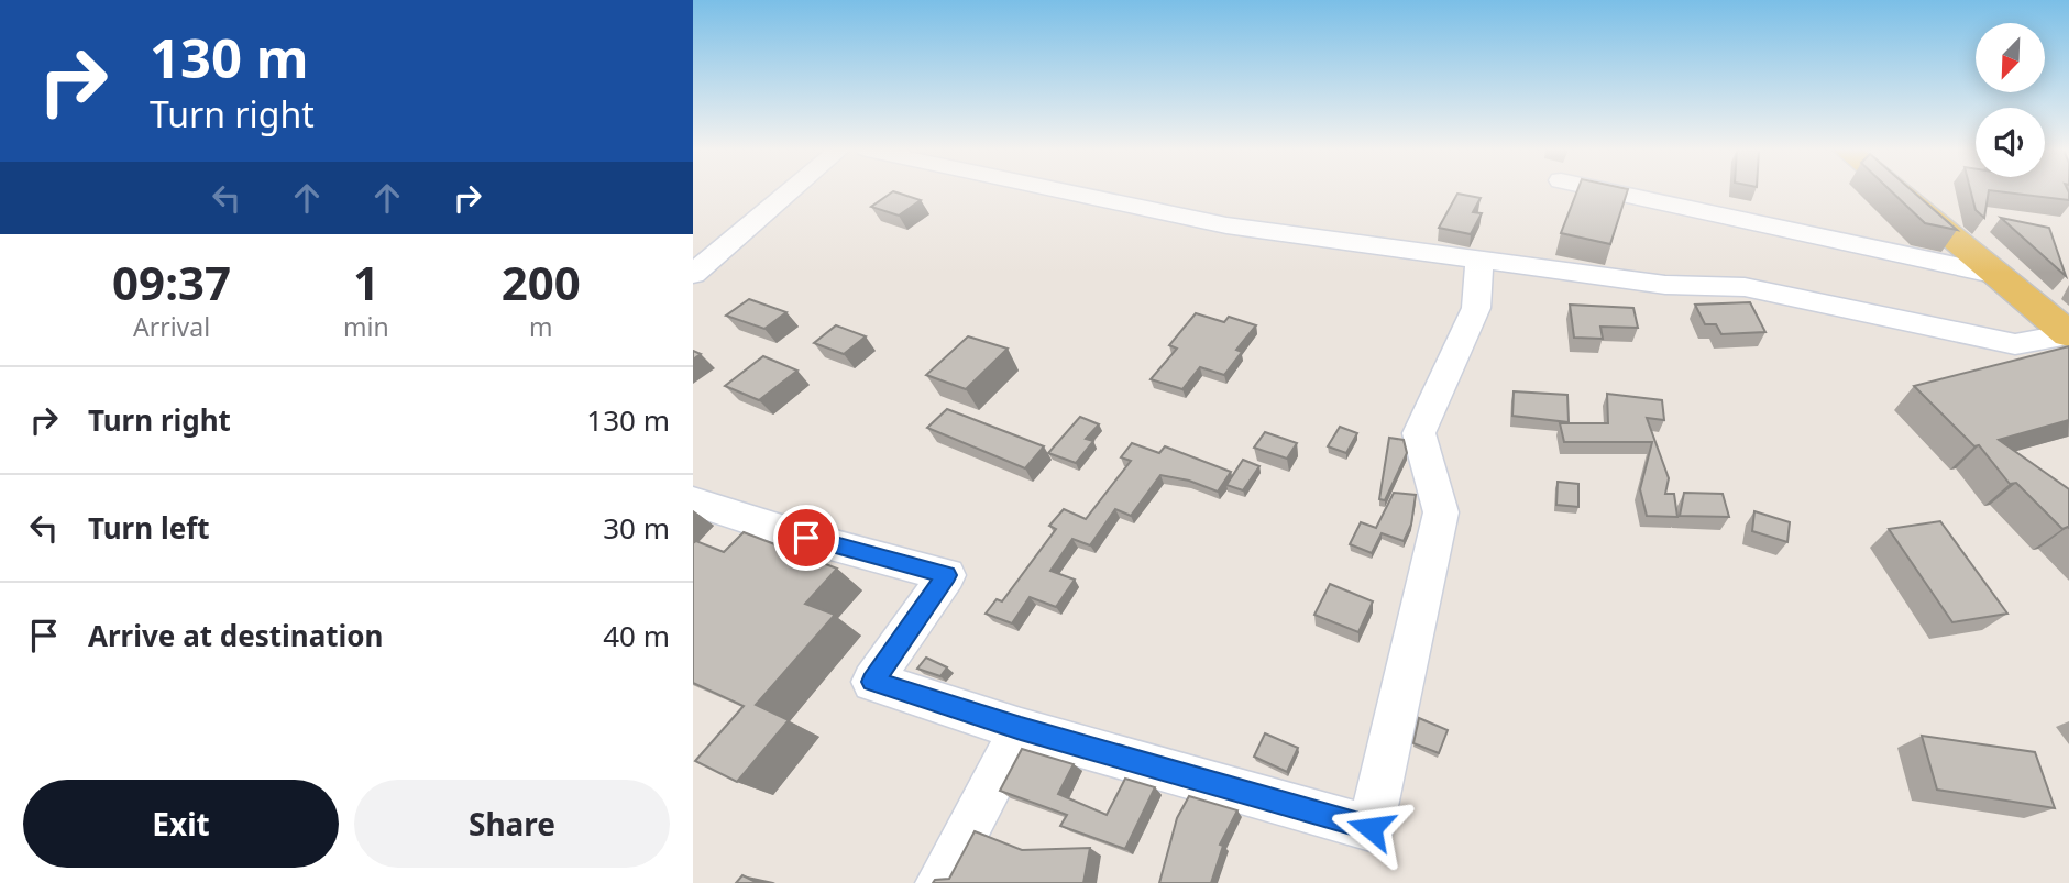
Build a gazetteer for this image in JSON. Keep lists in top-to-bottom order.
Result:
{
  "north": "bottom left",
  "page": {
    "turn": ["130 m", "Turn right"],
    "eta": [
      "09:37",
      "Arrival",
      "1",
      "min",
      "200",
      "m"
    ],
    "list": [
      {
        "name": "Turn right",
        "value": "130 m"
      },
      {
        "name": "Turn left",
        "value": "30 m"
      },
      {
        "name": "Arrive at destination",
        "value": "40 m"
      }
    ],
    "buttons": ["Exit", "Share"]
  }
}
